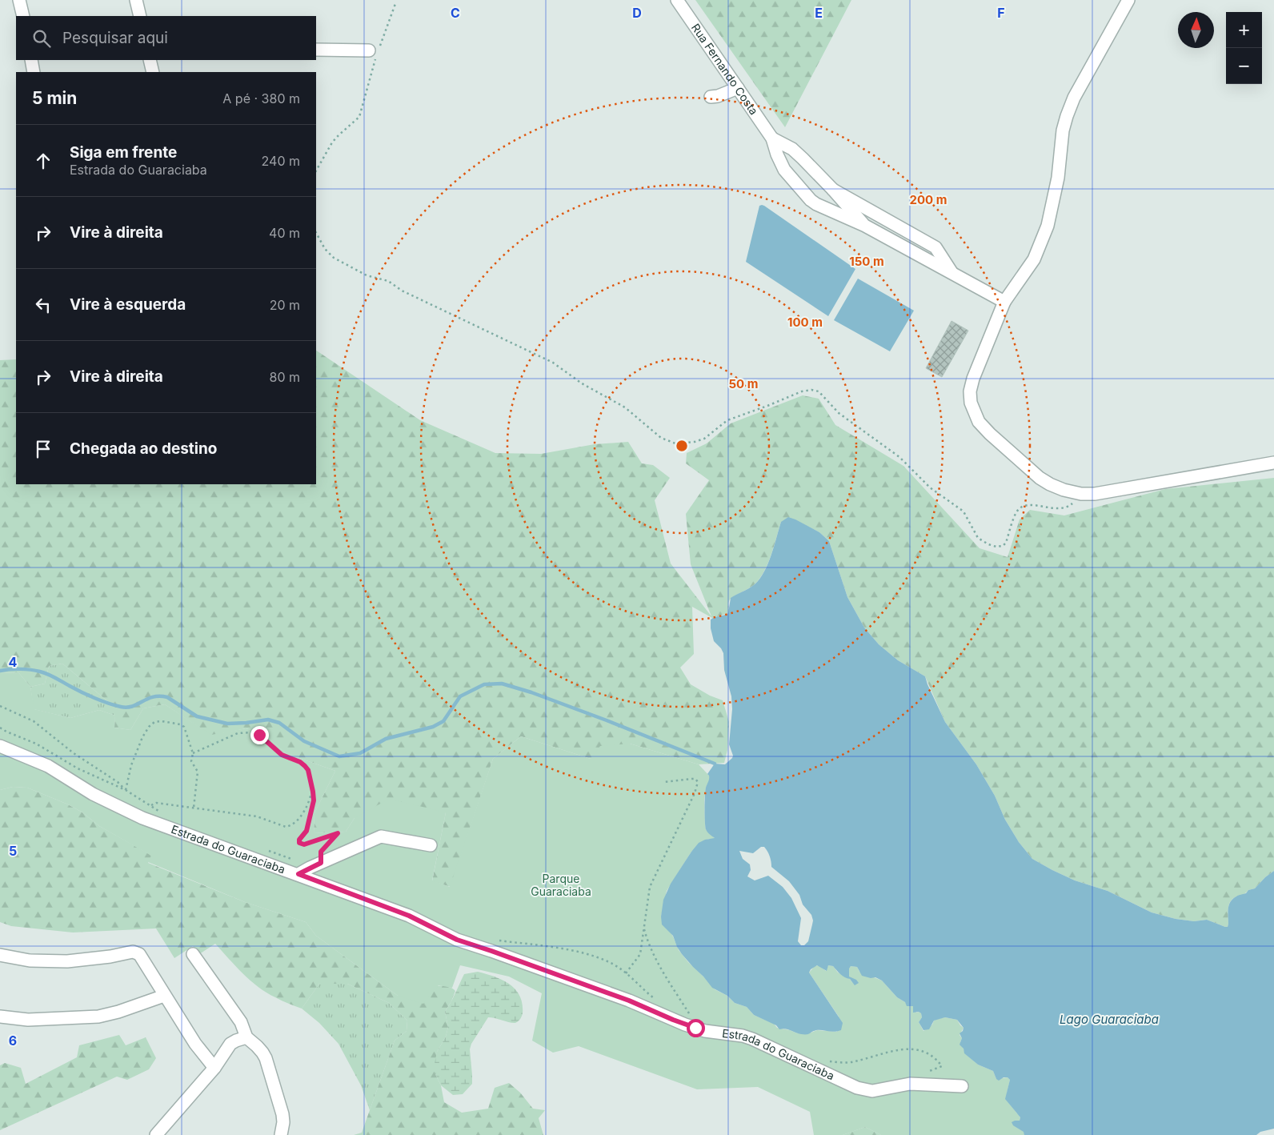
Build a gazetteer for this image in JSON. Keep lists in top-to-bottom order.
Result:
{
  "streets": {
    "street": ["Rua Fernando Costa", "Estrada do Guaraciaba"]
  },
  "water": ["Lago Guaraciaba"],
  "parks": ["Parque Guaraciaba"],
  "north": "top",
  "page": {
    "map_buttons": ["+", "−"],
    "search": "Pesquisar aqui",
    "heading": ["5 min", "A pé · 380 m"],
    "list": [
      ["Siga em frente", "Estrada do Guaraciaba", "240 m"],
      ["Vire à direita", "40 m"],
      ["Vire à esquerda", "20 m"],
      ["Vire à direita", "80 m"],
      "Chegada ao destino"
    ]
  },
  "grid": {
    "columns": [
      "C",
      "D",
      "E",
      "F"
    ],
    "rows": ["4", "5", "6"]
  },
  "rings": [
    "200 m",
    "150 m",
    "100 m",
    "50 m"
  ]
}
